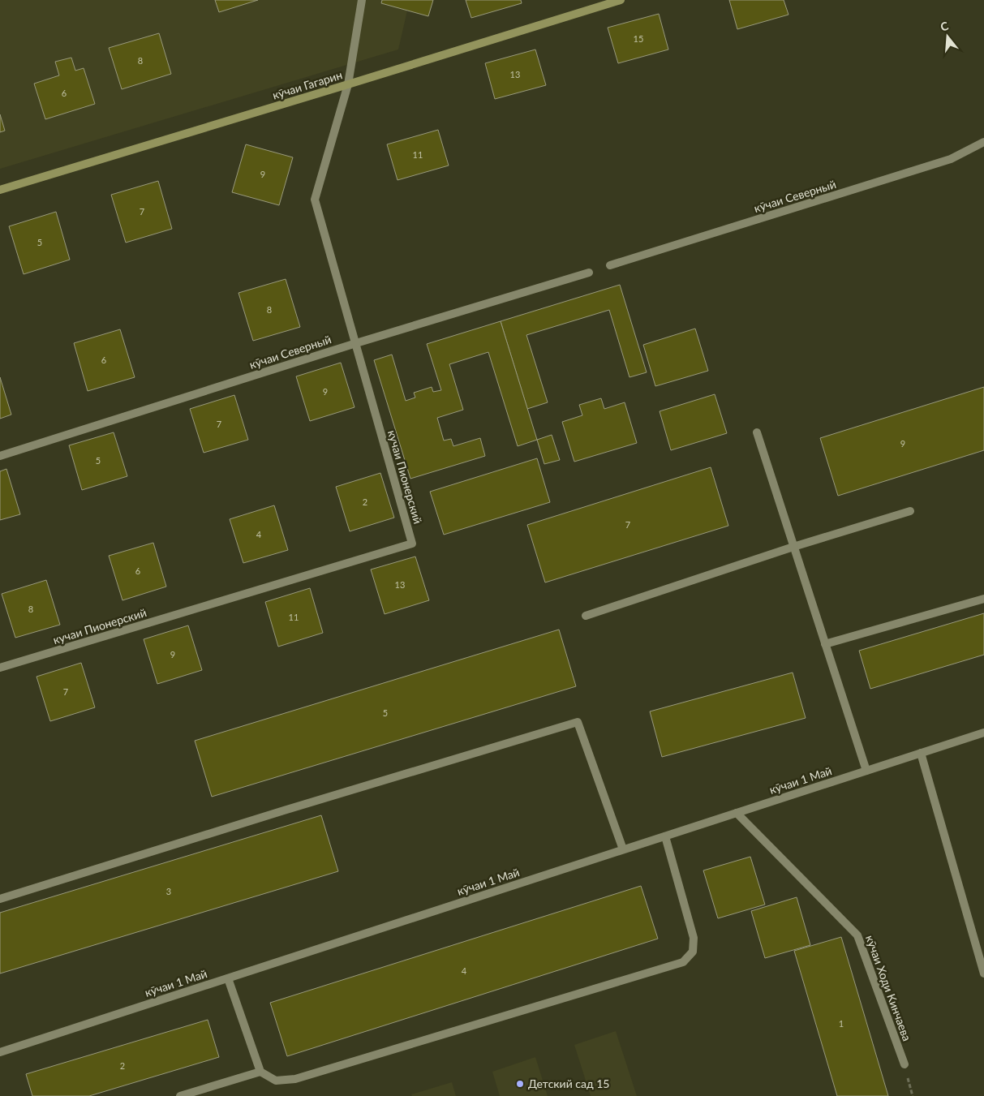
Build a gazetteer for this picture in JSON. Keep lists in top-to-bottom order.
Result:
{
  "streets": {
    "main road": ["кӯчаи Гагарин"],
    "street": [
      "кӯчаи Северный",
      "кучаи Пионерский",
      "кӯчаи 1 Май",
      "кӯчаи Ходи Кинчаева"
    ]
  },
  "crossings": [
    ["кӯчаи Гагарин", "кучаи Пионерский"],
    ["кӯчаи Северный", "кучаи Пионерский"],
    ["кӯчаи 1 Май", "кӯчаи Ходи Кинчаева"]
  ],
  "places": ["Детский сад 15"],
  "house_numbers": [
    "15",
    "8",
    "13",
    "6",
    "11",
    "9",
    "7",
    "5",
    "8",
    "6",
    "9",
    "7",
    "9",
    "5",
    "2",
    "7",
    "4",
    "6",
    "13",
    "8",
    "11",
    "9",
    "7",
    "5",
    "3",
    "4",
    "1",
    "2"
  ],
  "north": "top"
}
